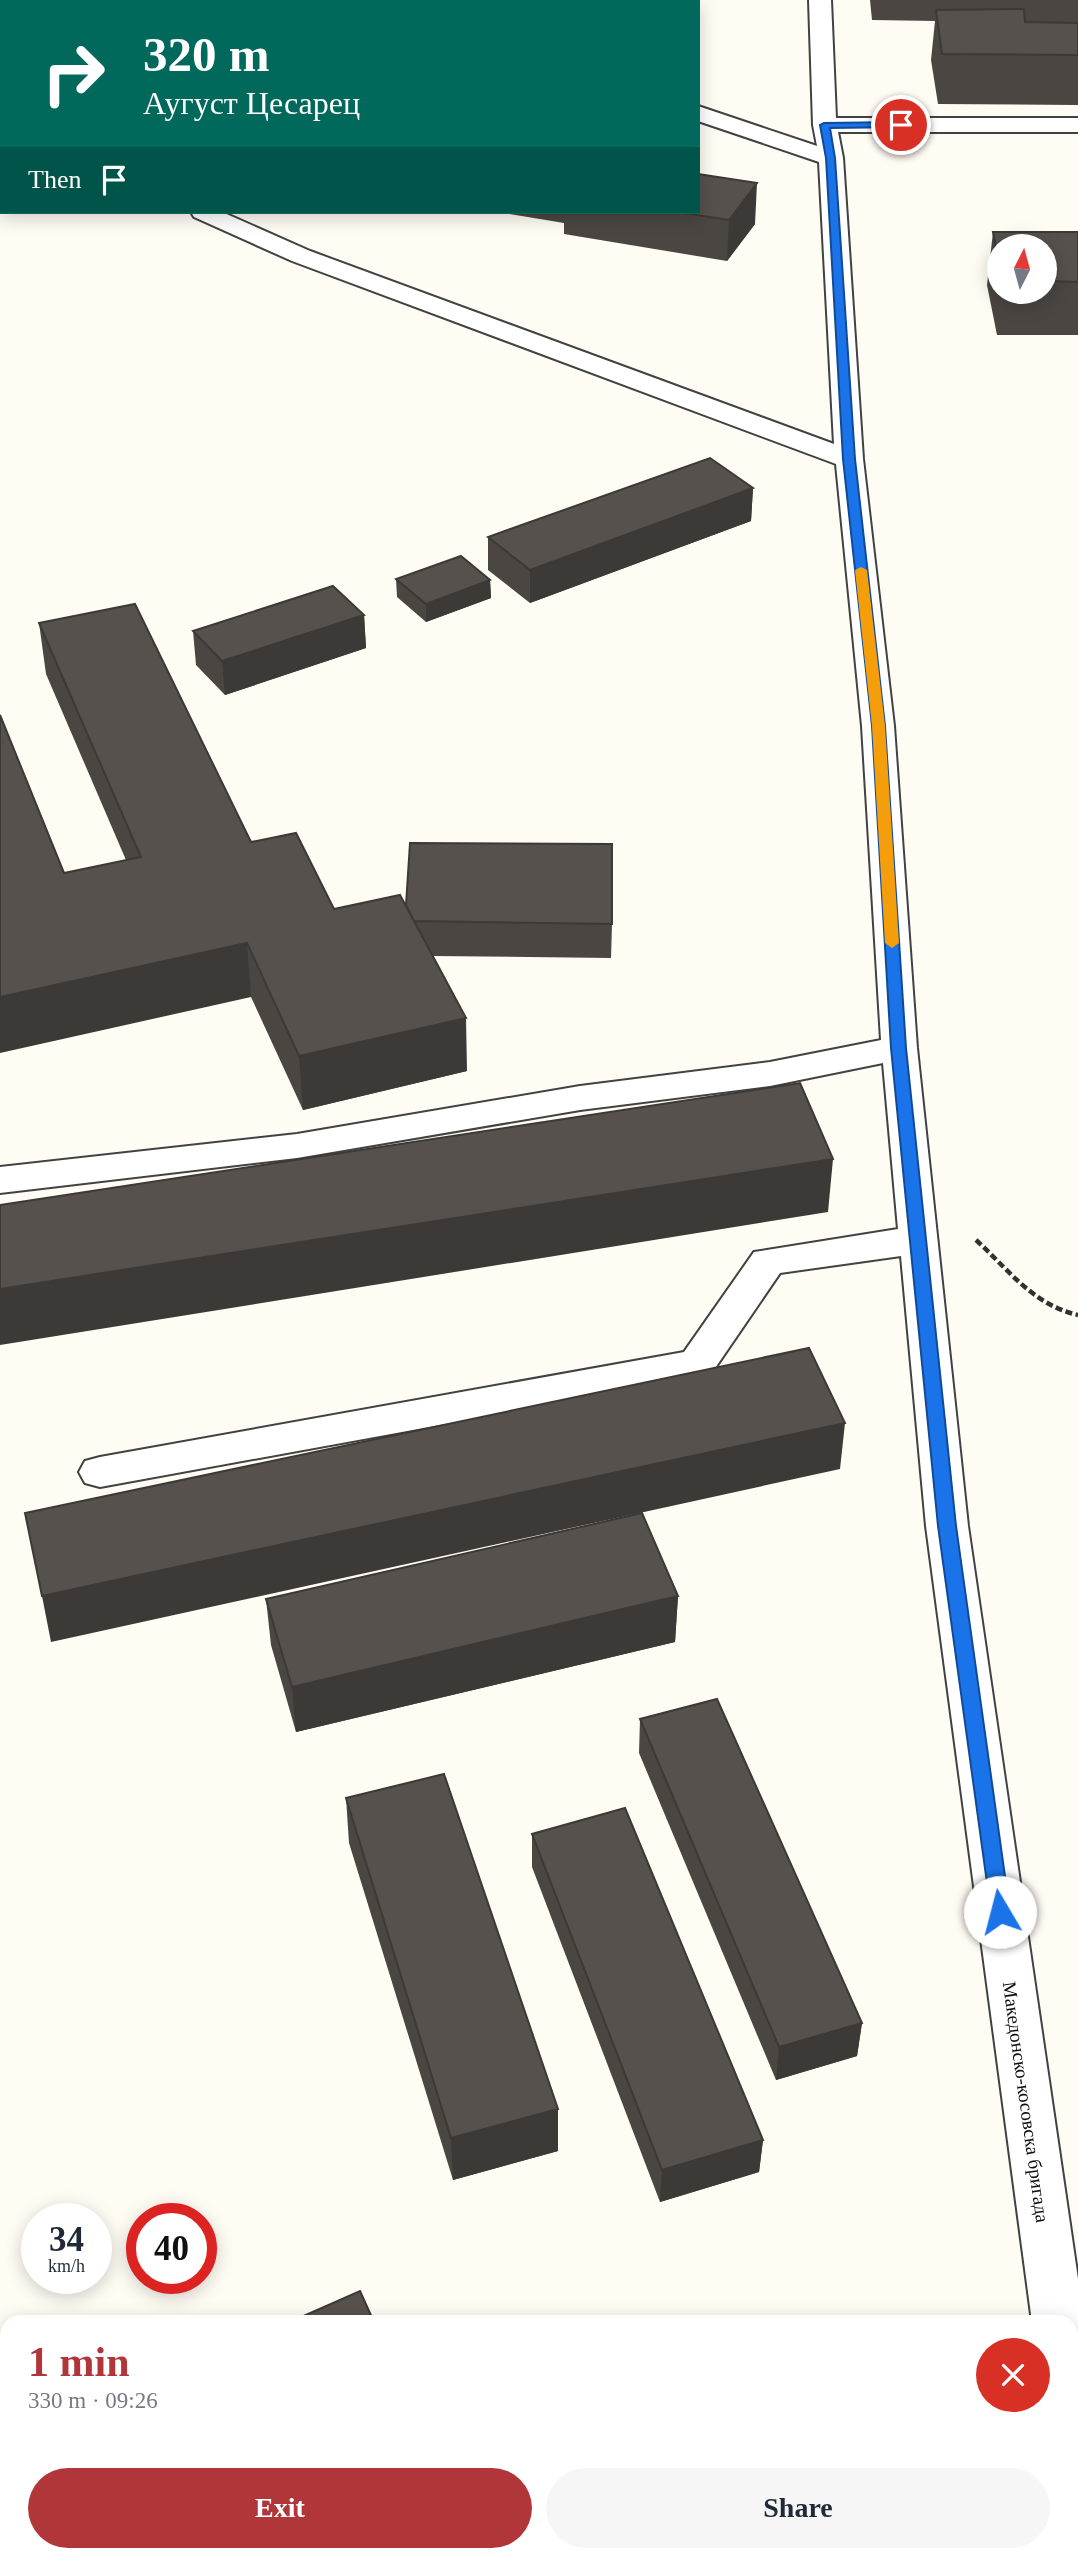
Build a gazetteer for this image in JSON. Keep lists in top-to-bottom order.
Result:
{
  "streets": {
    "street": ["Македонско-косовска бригада"]
  },
  "north": "top",
  "page": {
    "turn": ["320 m", "Аугуст Цесарец"],
    "then": "Then",
    "speed": "34 km/h",
    "limit": "40",
    "heading": ["1 min", "330 m · 09:26"],
    "buttons": ["Exit", "Share"]
  }
}
